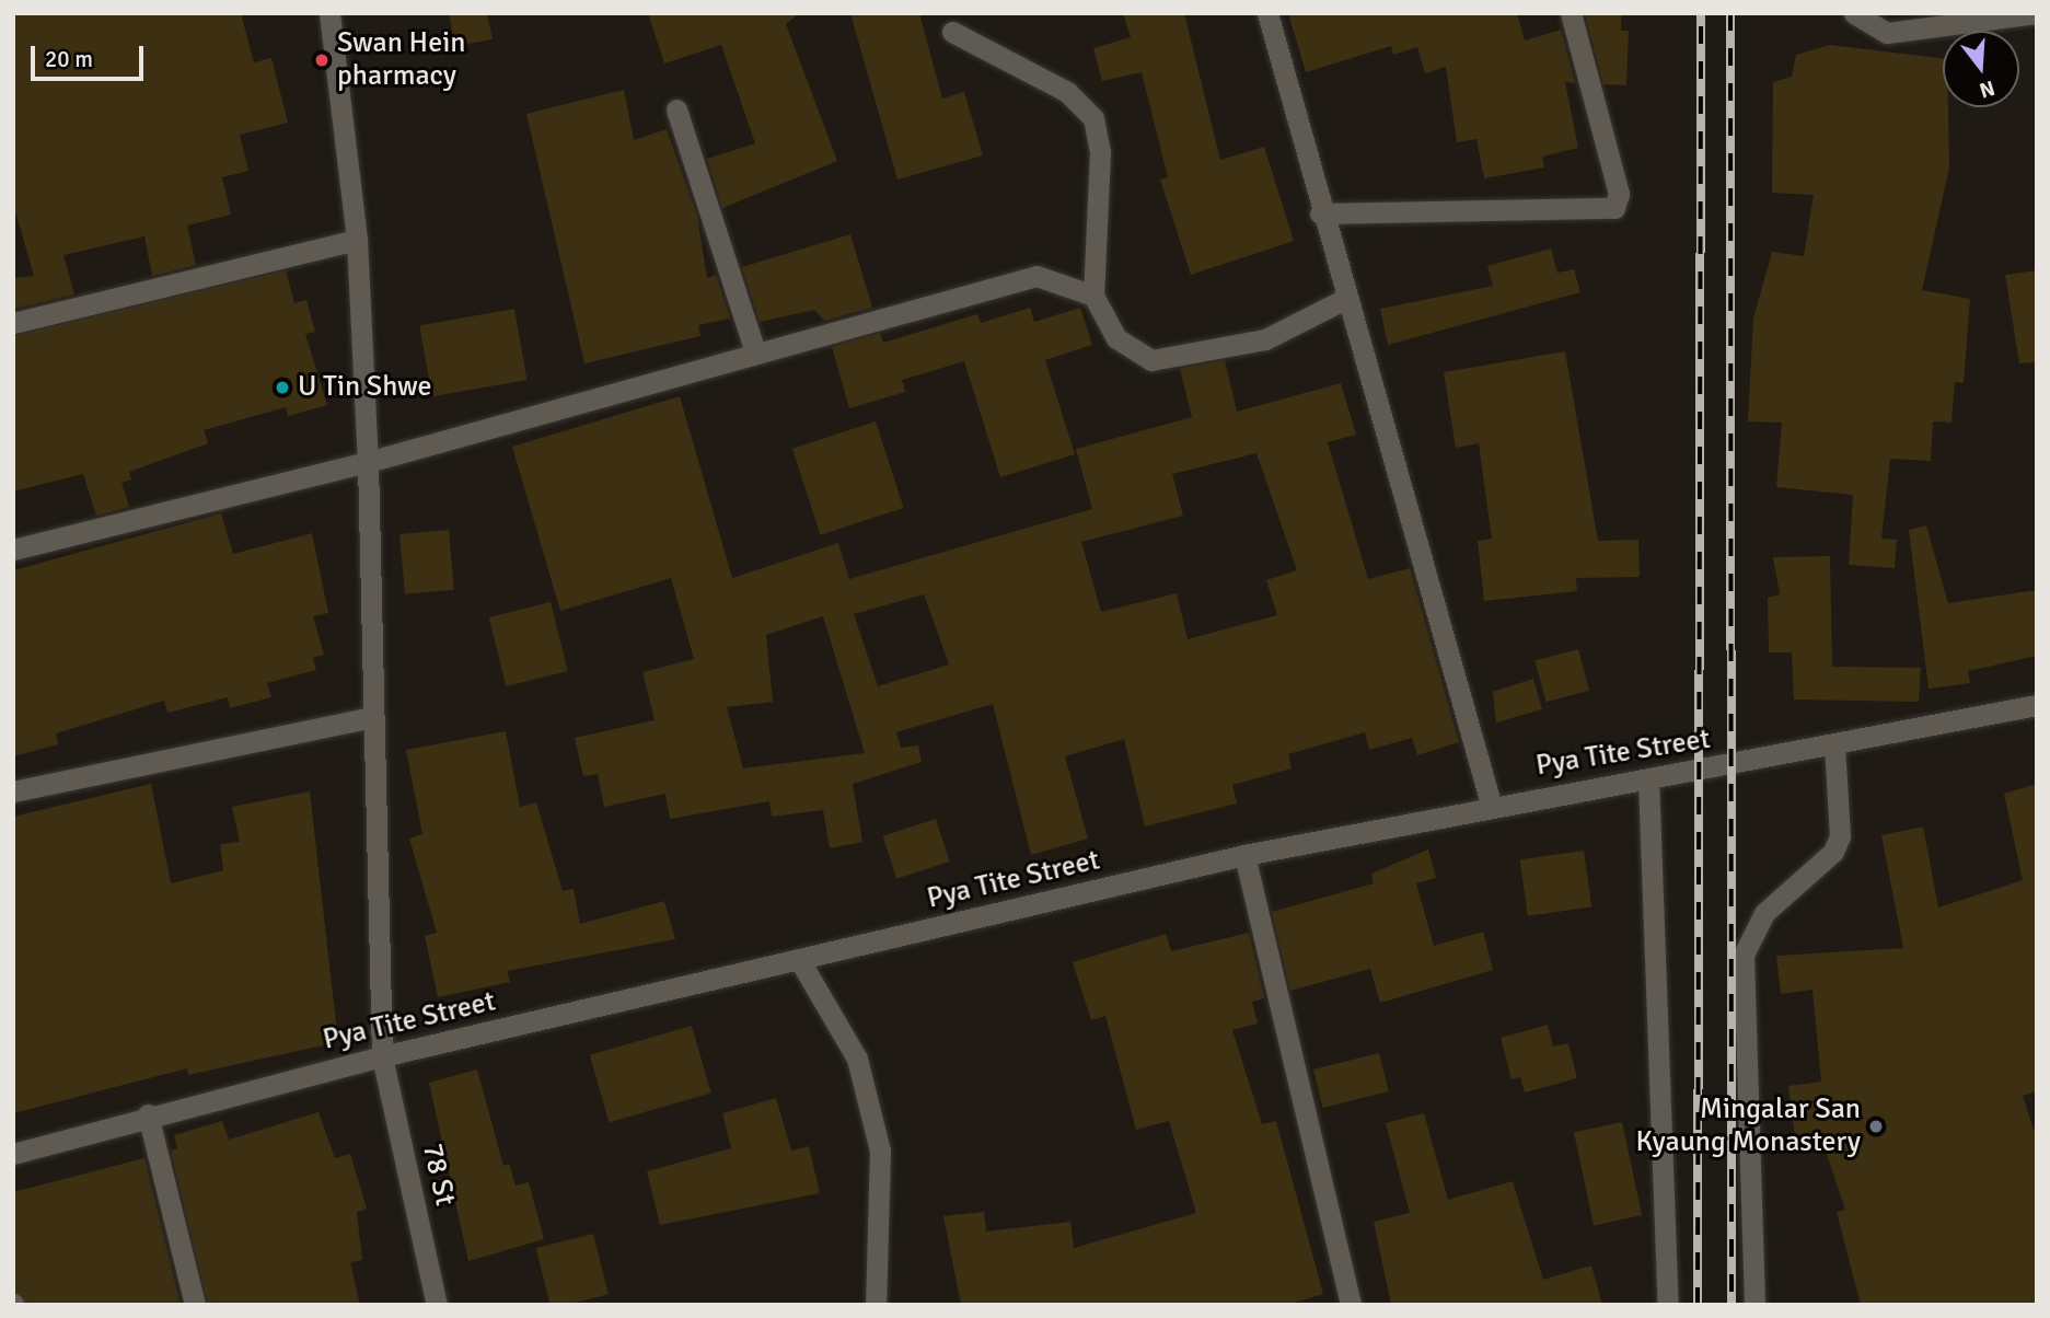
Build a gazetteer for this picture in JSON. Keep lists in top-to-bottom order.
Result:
{
  "streets": {
    "street": ["Pya Tite Street", "78 St"]
  },
  "crossings": [
    ["Pya Tite Street", "78 St"]
  ],
  "places": ["Swan Hein pharmacy", "U Tin Shwe", "Mingalar San Kyaung Monastery"],
  "scale_bar": "20 m",
  "north": "bottom"
}
